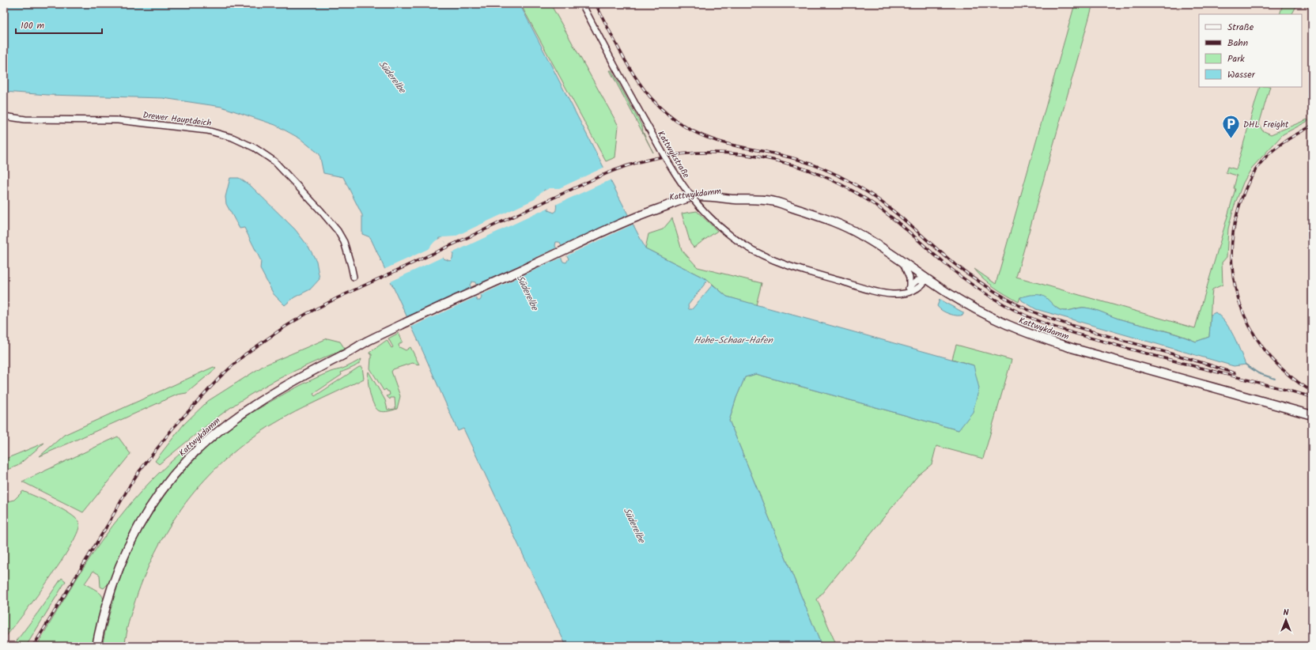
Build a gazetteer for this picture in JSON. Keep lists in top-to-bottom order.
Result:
{
  "streets": {
    "main road": ["Kattwykdamm"],
    "street": ["Drewer Hauptdeich", "Kattwykstraße"]
  },
  "crossings": [
    ["Kattwykstraße", "Kattwykdamm"]
  ],
  "water": ["Süderelbe", "Hohe-Schaar-Hafen"],
  "places": {
    "parking": ["DHL Freight"]
  },
  "legend": [
    "Straße",
    "Bahn",
    "Park",
    "Wasser"
  ],
  "scale_bar": "100 m",
  "north": "top"
}
